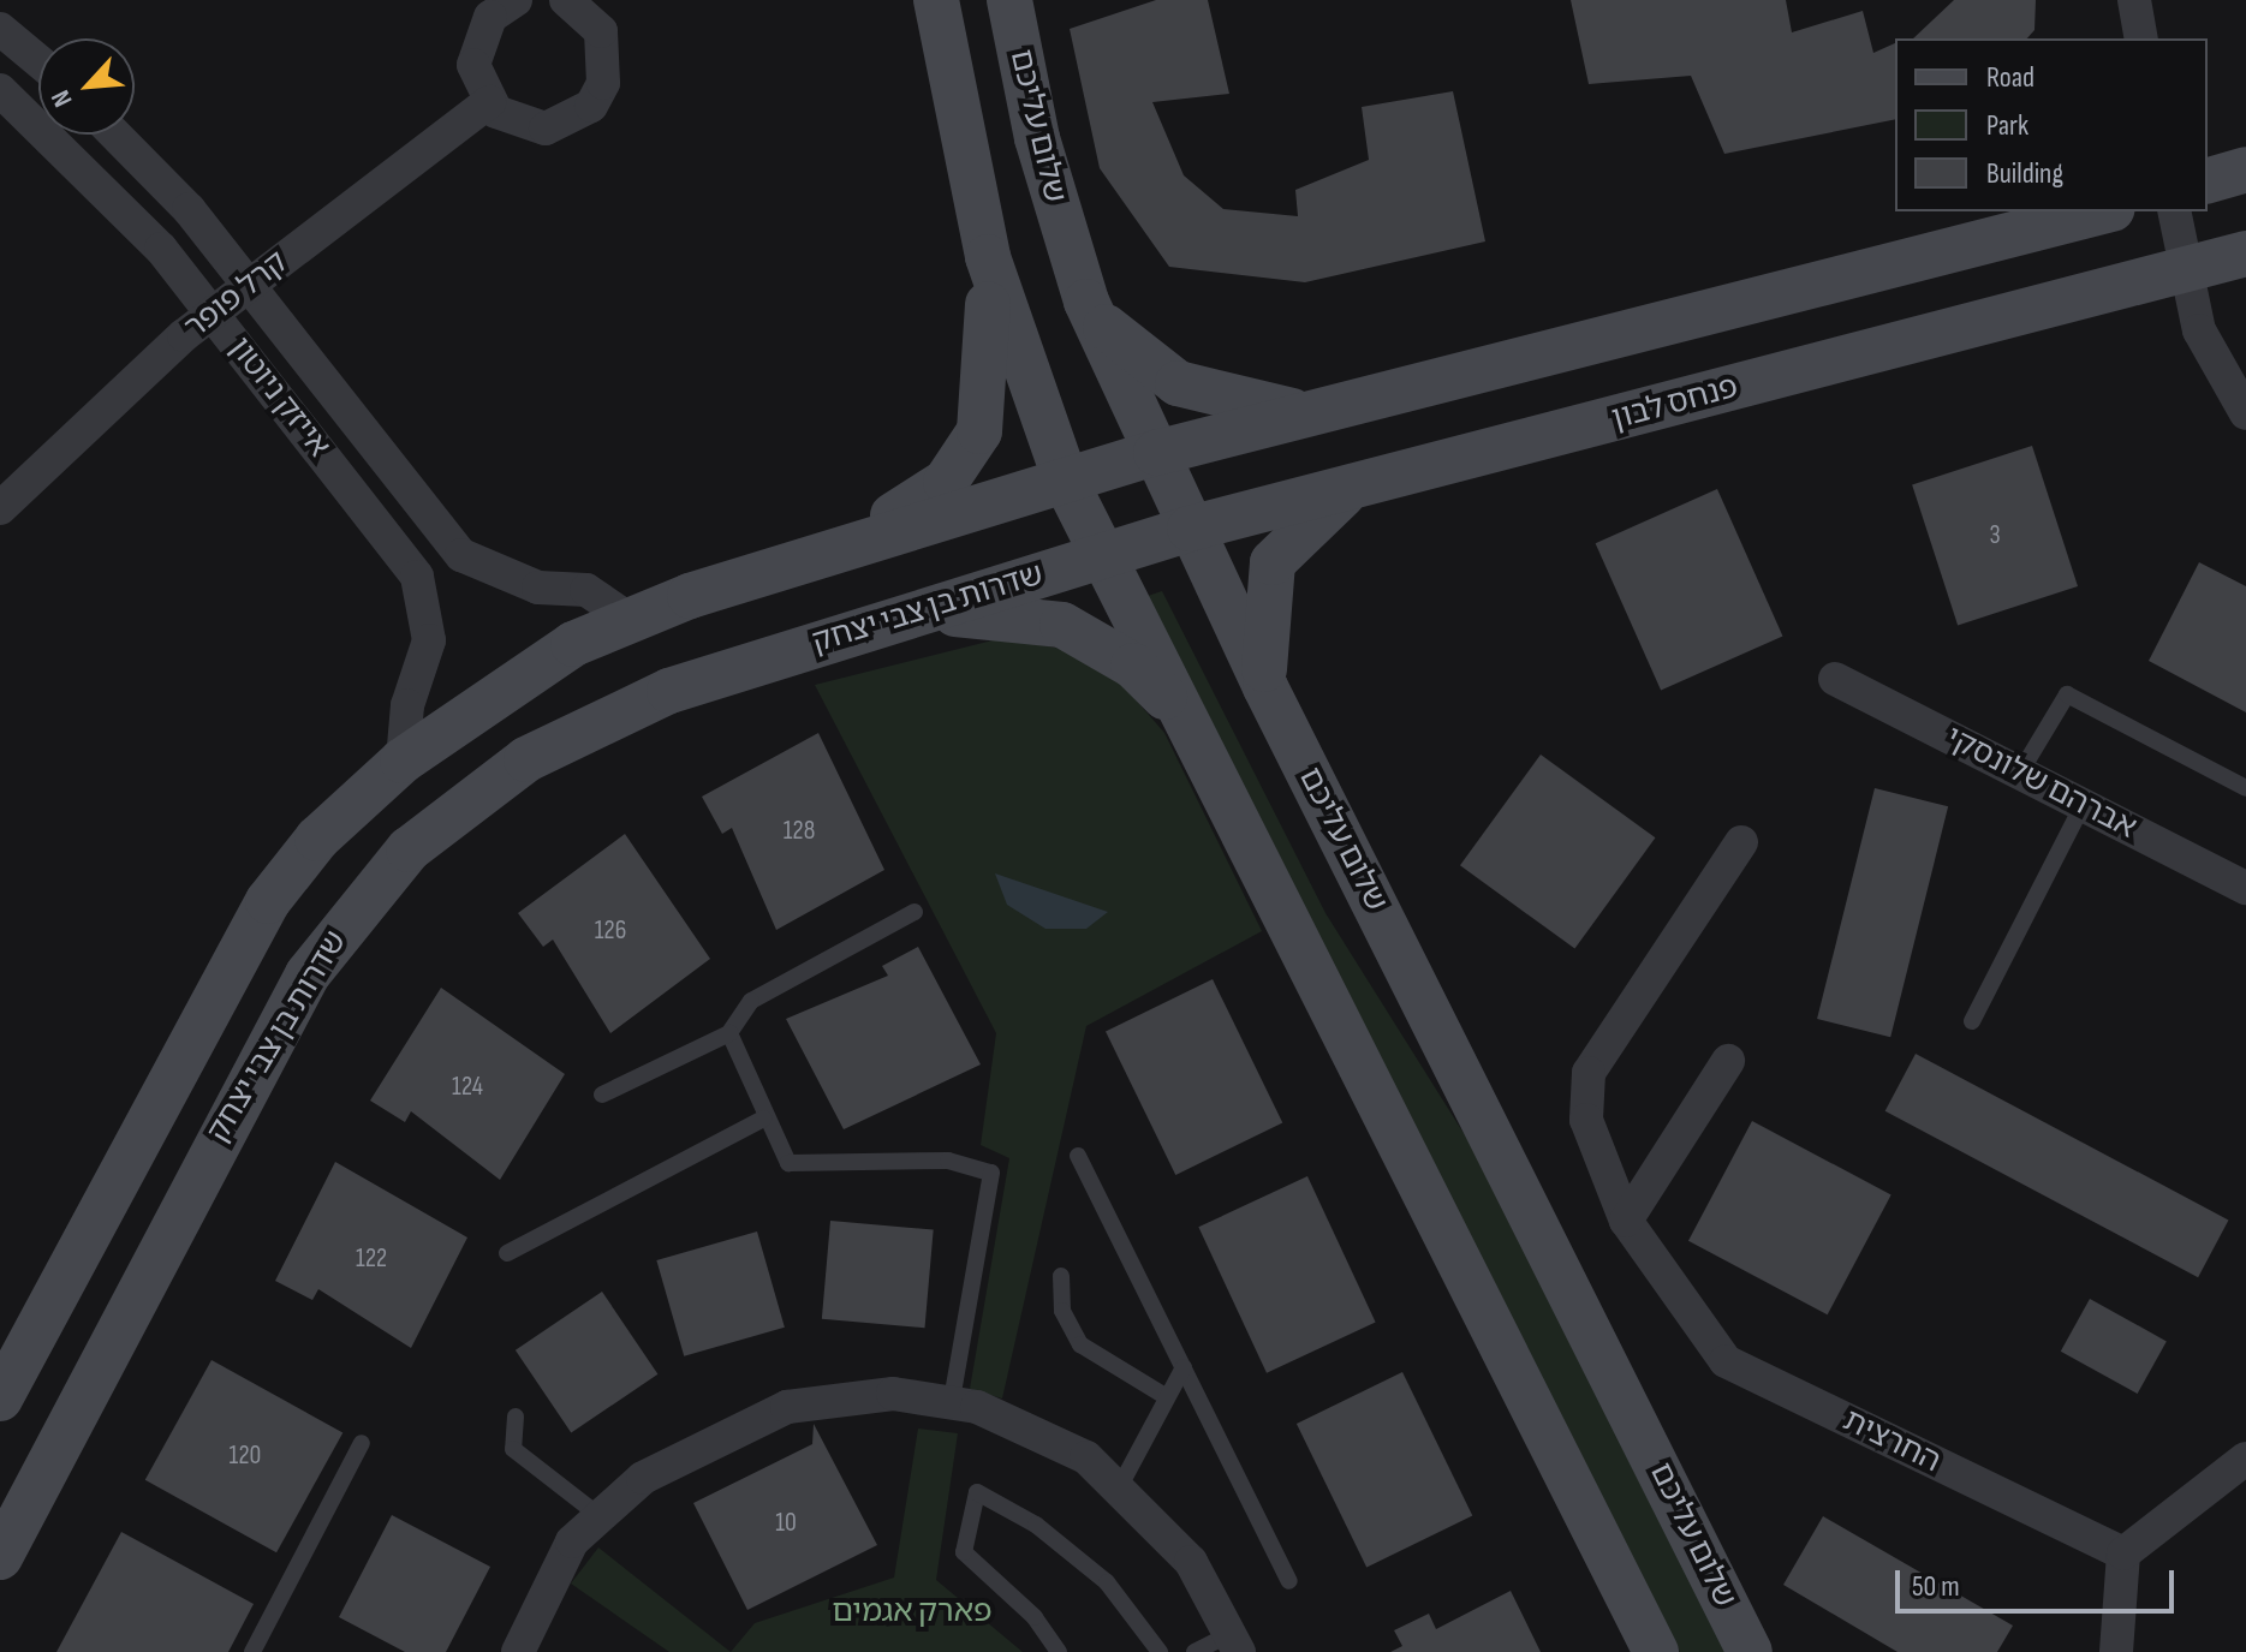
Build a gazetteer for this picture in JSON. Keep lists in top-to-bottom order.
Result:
{
  "streets": {
    "main road": ["שלום עליכם", "פנחס לבון", "שדרות בן צבי יצחק"],
    "street": [
      "קרל פופר",
      "אייזק ניוטון",
      "אברהם שלונסקי",
      "החרצית"
    ]
  },
  "crossings": [
    ["שלום עליכם", "פנחס לבון"],
    ["קרל פופר", "אייזק ניוטון"],
    ["פנחס לבון", "שדרות בן צבי יצחק"]
  ],
  "parks": ["פארק אגמים"],
  "house_numbers": [
    "3",
    "128",
    "126",
    "124",
    "122",
    "120",
    "10"
  ],
  "legend": ["Road", "Park", "Building"],
  "scale_bar": "50 m",
  "north": "bottom left"
}
